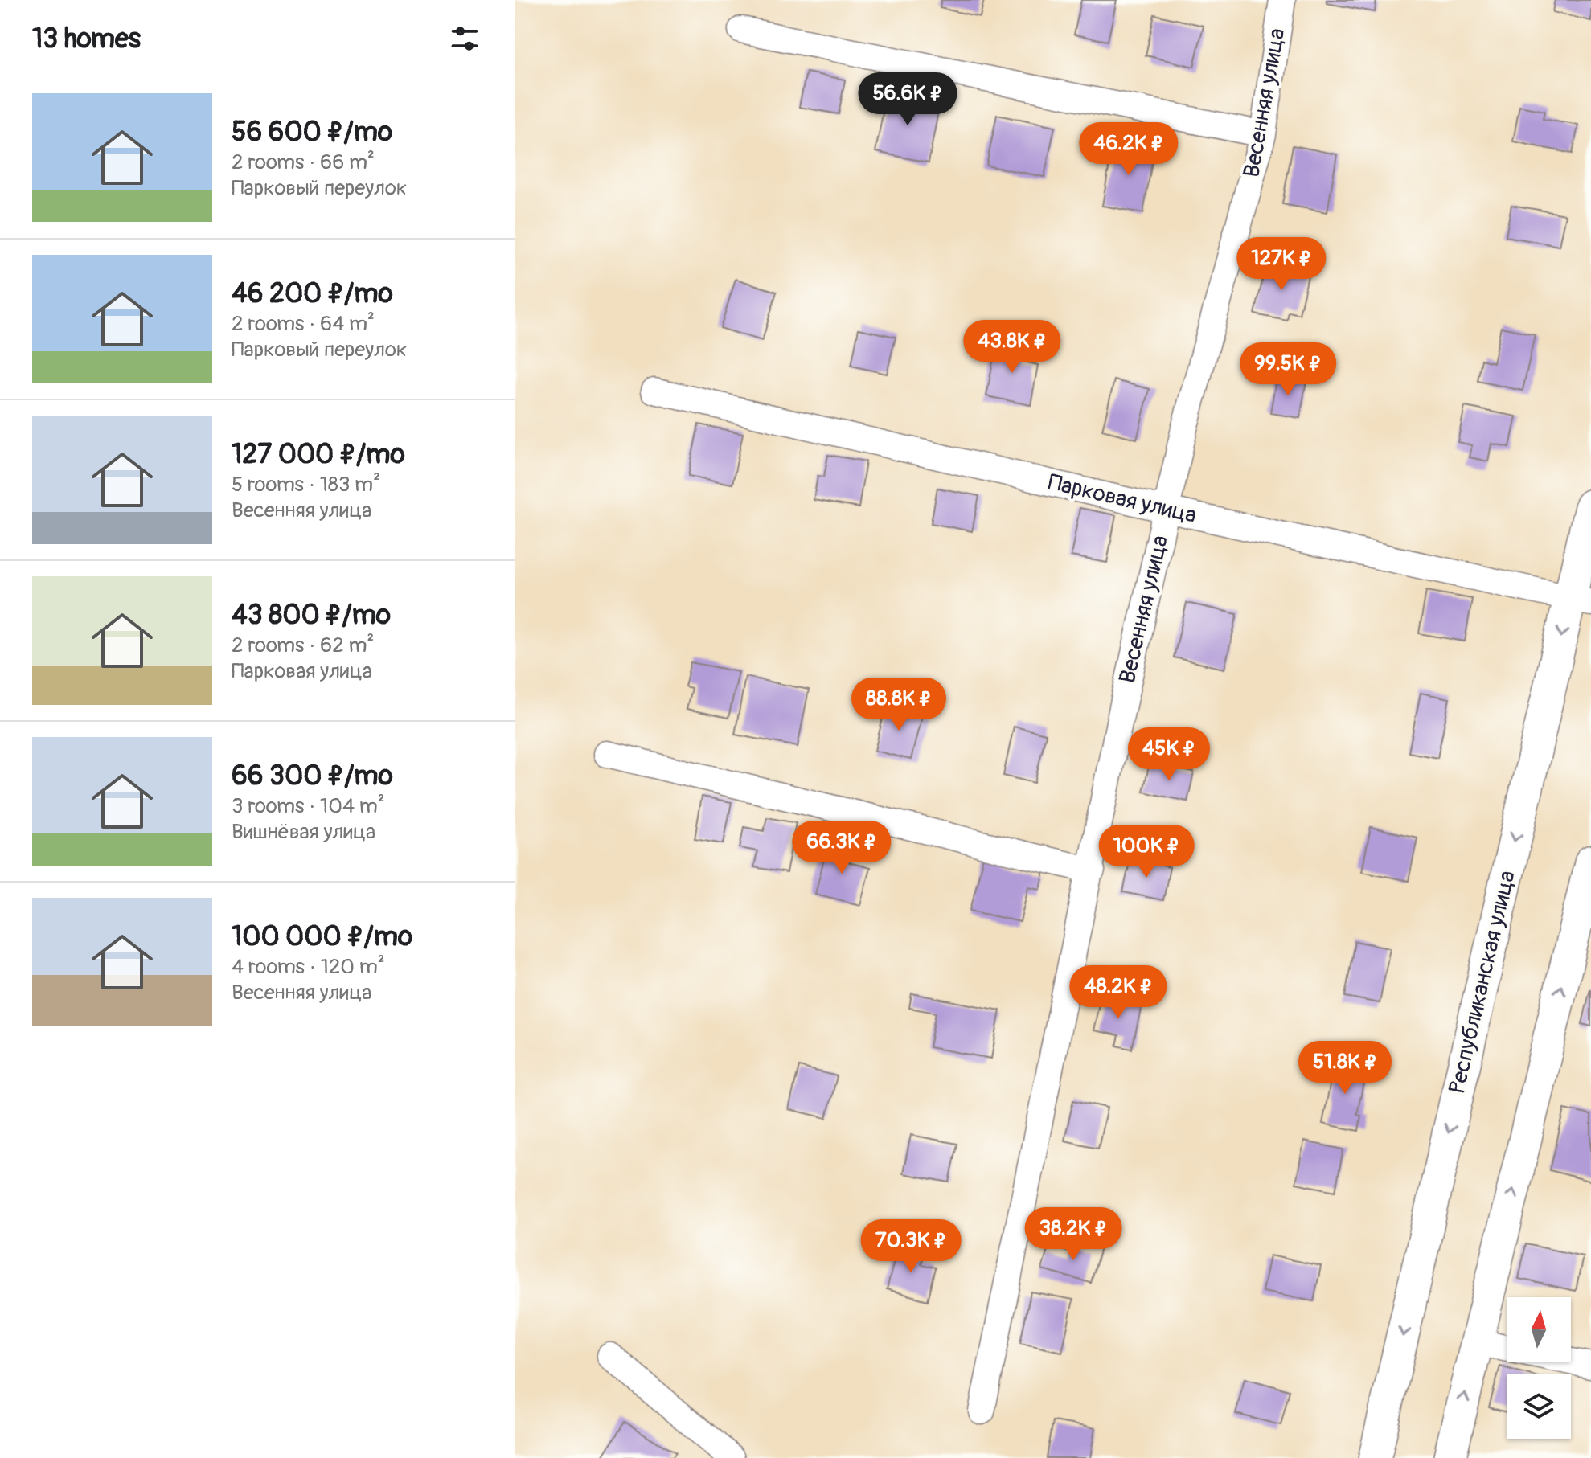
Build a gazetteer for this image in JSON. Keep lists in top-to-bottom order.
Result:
{
  "streets": {
    "street": ["Весенняя улица", "Парковая улица", "Республиканская улица"]
  },
  "crossings": [
    ["Весенняя улица", "Парковая улица"],
    ["Парковая улица", "Республиканская улица"]
  ],
  "north": "top",
  "page": {
    "heading": "13 homes",
    "price": [
      "56.6K ₽",
      "46.2K ₽",
      "127K ₽",
      "43.8K ₽",
      "99.5K ₽",
      "88.8K ₽",
      "45K ₽",
      "66.3K ₽",
      "100K ₽",
      "48.2K ₽",
      "51.8K ₽",
      "38.2K ₽",
      "70.3K ₽"
    ],
    "list": [
      {
        "name": "56 600 ₽/mo",
        "note": "2 rooms · 66 m² · Парковый переулок"
      },
      {
        "name": "46 200 ₽/mo",
        "note": "2 rooms · 64 m² · Парковый переулок"
      },
      {
        "name": "127 000 ₽/mo",
        "note": "5 rooms · 183 m² · Весенняя улица"
      },
      {
        "name": "43 800 ₽/mo",
        "note": "2 rooms · 62 m² · Парковая улица"
      },
      {
        "name": "66 300 ₽/mo",
        "note": "3 rooms · 104 m² · Вишнёвая улица"
      },
      {
        "name": "100 000 ₽/mo",
        "note": "4 rooms · 120 m² · Весенняя улица"
      }
    ]
  }
}
